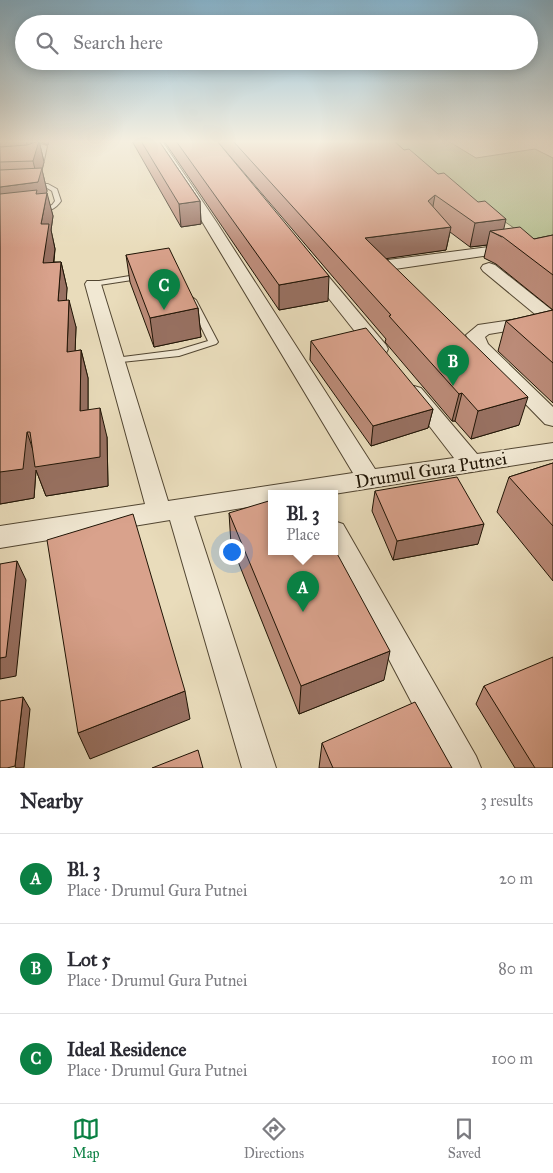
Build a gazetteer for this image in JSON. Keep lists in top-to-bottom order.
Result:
{
  "streets": {
    "street": ["Drumul Gura Putnei"]
  },
  "page": {
    "search": "Search here",
    "pins": ["C", "B", "A"],
    "popup": ["Bl. 3", "Place"],
    "heading": ["Nearby", "3 results"],
    "list": [
      {
        "mark": "A",
        "name": "Bl. 3",
        "note": "Place · Drumul Gura Putnei",
        "value": "20 m"
      },
      {
        "mark": "B",
        "name": "Lot 5",
        "note": "Place · Drumul Gura Putnei",
        "value": "80 m"
      },
      {
        "mark": "C",
        "name": "Ideal Residence",
        "note": "Place · Drumul Gura Putnei",
        "value": "100 m"
      }
    ],
    "nav": ["Map", "Directions", "Saved"]
  }
}
